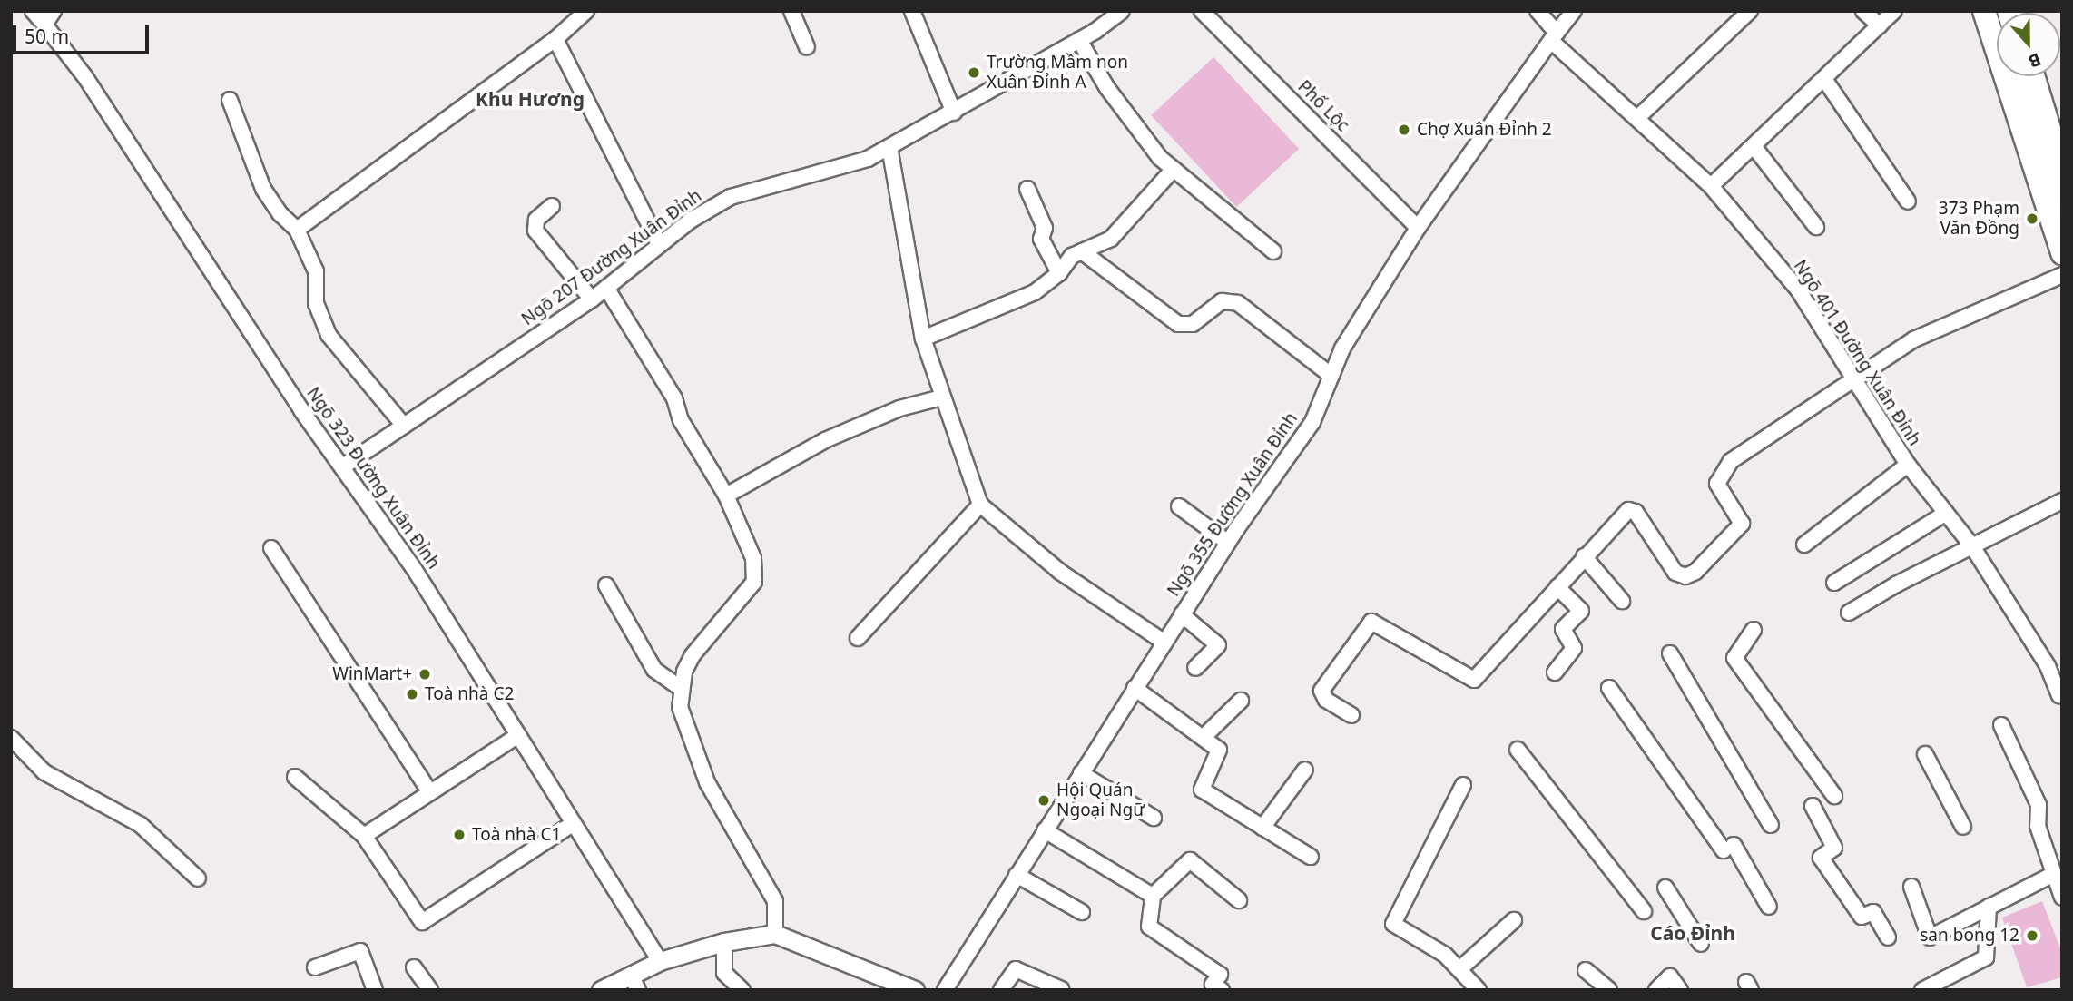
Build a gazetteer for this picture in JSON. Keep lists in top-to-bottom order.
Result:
{
  "streets": {
    "street": [
      "Phố Lộc",
      "Ngõ 207 Đường Xuân Đỉnh",
      "Ngõ 401 Đường Xuân Đỉnh",
      "Ngõ 323 Đường Xuân Đỉnh",
      "Ngõ 355 Đường Xuân Đỉnh"
    ]
  },
  "crossings": [
    ["Phố Lộc", "Ngõ 355 Đường Xuân Đỉnh"],
    ["Ngõ 207 Đường Xuân Đỉnh", "Ngõ 323 Đường Xuân Đỉnh"],
    ["Ngõ 401 Đường Xuân Đỉnh", "Ngõ 355 Đường Xuân Đỉnh"]
  ],
  "districts": ["Khu Hương", "Cáo Đỉnh"],
  "places": [
    "Trường Mầm non Xuân Đỉnh A",
    "Chợ Xuân Đỉnh 2",
    "373 Phạm Văn Đồng",
    "WinMart+",
    "Toà nhà C2",
    "Hội Quán Ngoại Ngữ",
    "Toà nhà C1",
    "san bong 12"
  ],
  "scale_bar": "50 m",
  "north": "bottom"
}
